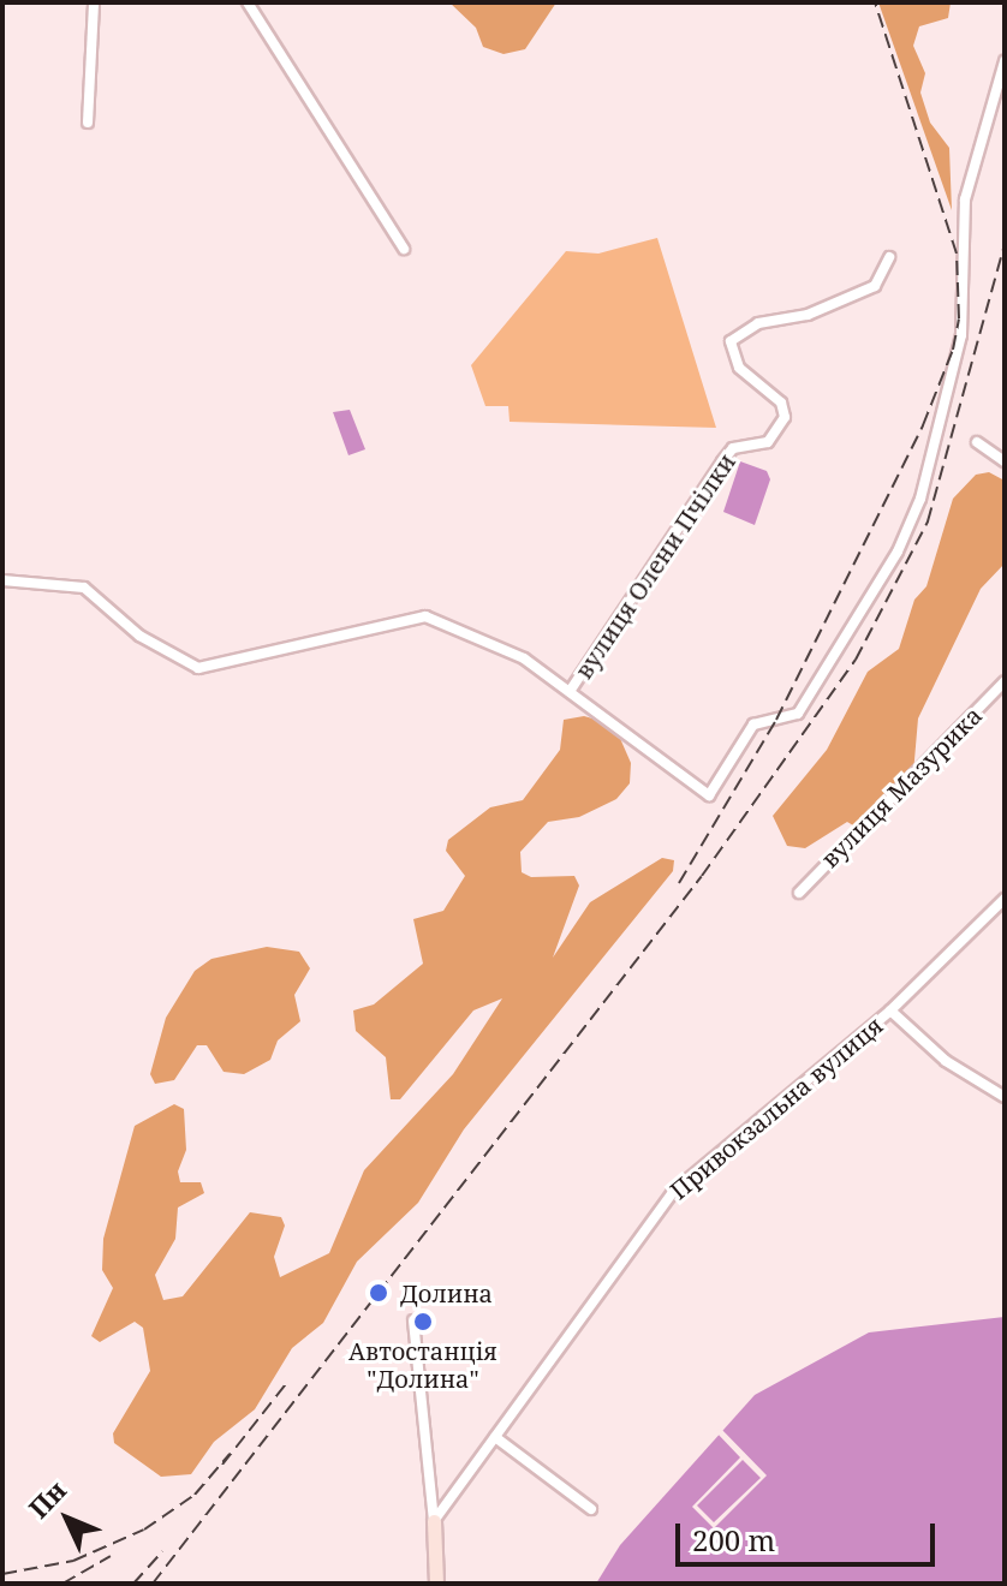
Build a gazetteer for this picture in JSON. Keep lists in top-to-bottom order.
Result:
{
  "streets": {
    "street": ["вулиця Олени Пчілки", "вулиця Мазурика", "Привокзальна вулиця"]
  },
  "places": ["Долина", "Автостанція \"Долина\""],
  "scale_bar": "200 m",
  "north": "top left"
}
